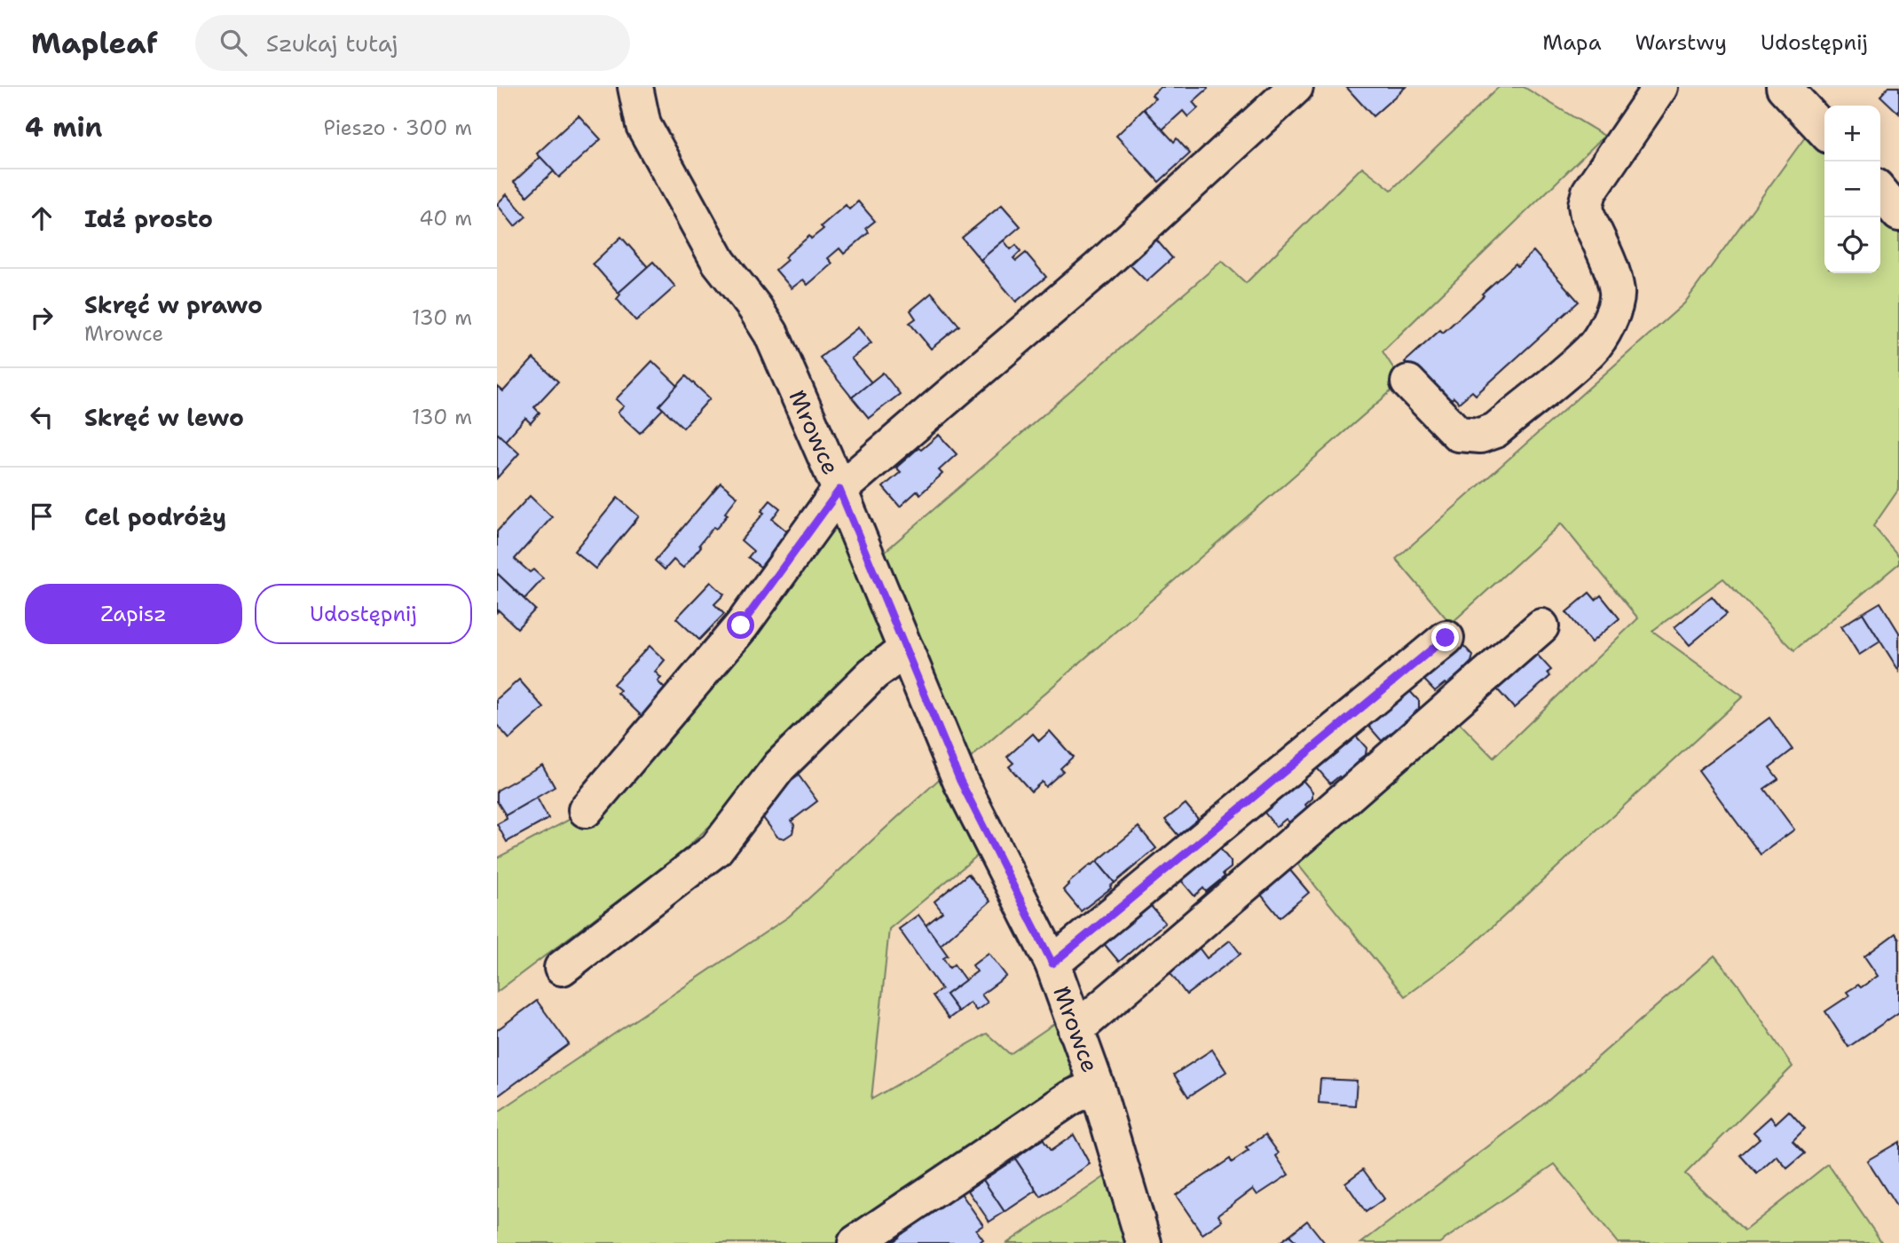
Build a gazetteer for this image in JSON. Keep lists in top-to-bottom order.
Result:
{
  "streets": {
    "street": ["Mrowce"]
  },
  "page": {
    "header": "Mapleaf",
    "search": "Szukaj tutaj",
    "nav": ["Mapa", "Warstwy", "Udostępnij"],
    "heading": ["4 min", "Pieszo · 300 m"],
    "map_buttons": ["+", "−"],
    "list": [
      ["Idź prosto", "40 m"],
      ["Skręć w prawo", "Mrowce", "130 m"],
      ["Skręć w lewo", "130 m"],
      "Cel podróży"
    ],
    "buttons": ["Zapisz", "Udostępnij"]
  }
}
